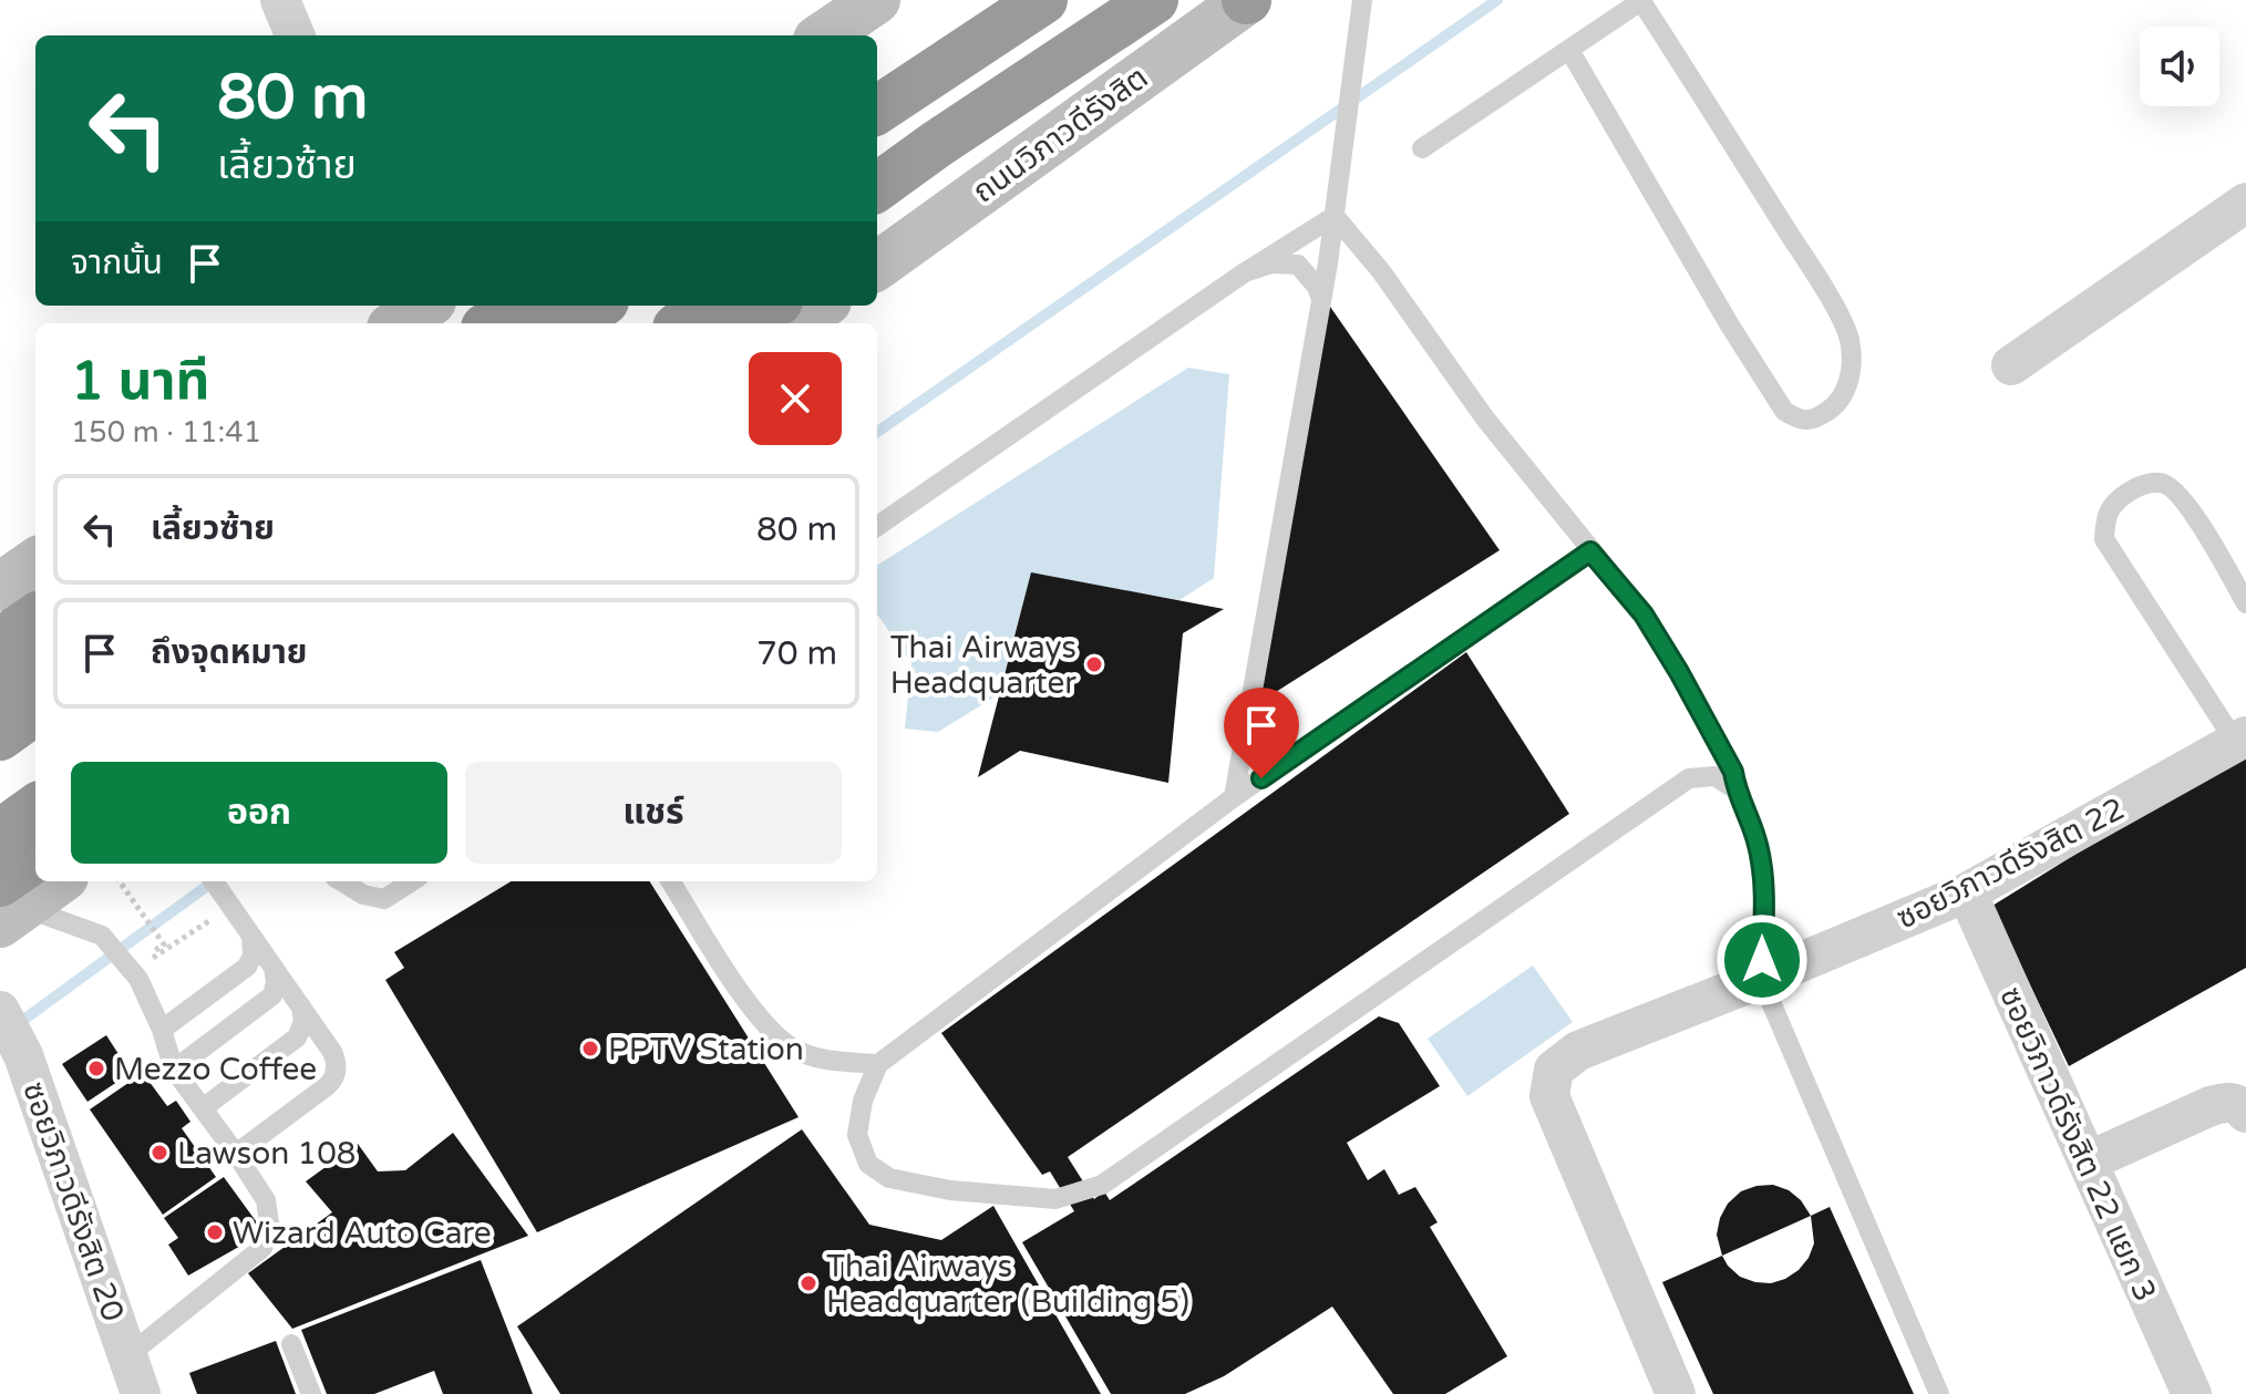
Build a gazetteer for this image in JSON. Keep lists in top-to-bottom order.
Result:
{
  "streets": {
    "highway": ["ถนนวิภาวดีรังสิต"],
    "street": ["ซอยวิภาวดีรังสิต 22", "ซอยวิภาวดีรังสิต 22 แยก 3", "ซอยวิภาวดีรังสิต 20"]
  },
  "crossings": [
    ["ซอยวิภาวดีรังสิต 22", "ซอยวิภาวดีรังสิต 22 แยก 3"]
  ],
  "places": [
    "Thai Airways Headquarter",
    "PPTV Station",
    "Mezzo Coffee",
    "Lawson 108",
    "Wizard Auto Care",
    "Thai Airways Headquarter (Building 5)"
  ],
  "page": {
    "turn": ["80 m", "เลี้ยวซ้าย"],
    "then": "จากนั้น",
    "heading": ["1 นาที", "150 m · 11:41"],
    "list": [
      {
        "name": "เลี้ยวซ้าย",
        "value": "80 m"
      },
      {
        "name": "ถึงจุดหมาย",
        "value": "70 m"
      }
    ],
    "buttons": ["ออก", "แชร์"]
  }
}
